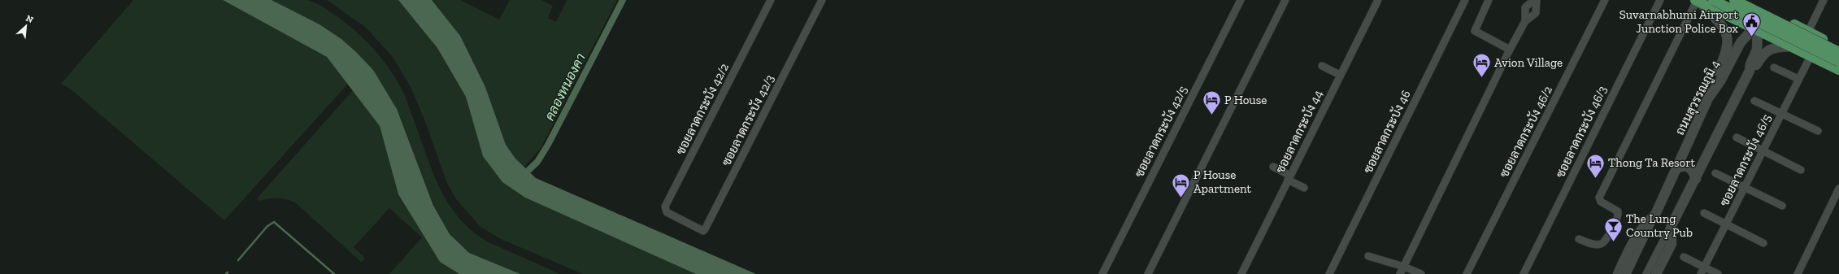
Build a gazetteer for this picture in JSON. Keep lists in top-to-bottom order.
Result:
{
  "streets": {
    "street": [
      "ถนนสุวรรณภูมิ 4",
      "ซอยลาดกระบัง 42/2",
      "ซอยลาดกระบัง 42/3",
      "ซอยลาดกระบัง 42/5",
      "ซอยลาดกระบัง 44",
      "ซอยลาดกระบัง 46",
      "ซอยลาดกระบัง 46/2",
      "ซอยลาดกระบัง 46/3",
      "ซอยลาดกระบัง 46/5"
    ]
  },
  "crossings": [
    ["ซอยลาดกระบัง 42/2", "ซอยลาดกระบัง 42/3"]
  ],
  "water": ["คลองหนองคา"],
  "places": {
    "public building": ["Suvarnabhumi Airport Junction Police Box"],
    "hotel": [
      "Avion Village",
      "P House",
      "Thong Ta Resort",
      "P House Apartment"
    ],
    "bar": ["The Lung Country Pub"]
  },
  "north": "top right"
}
